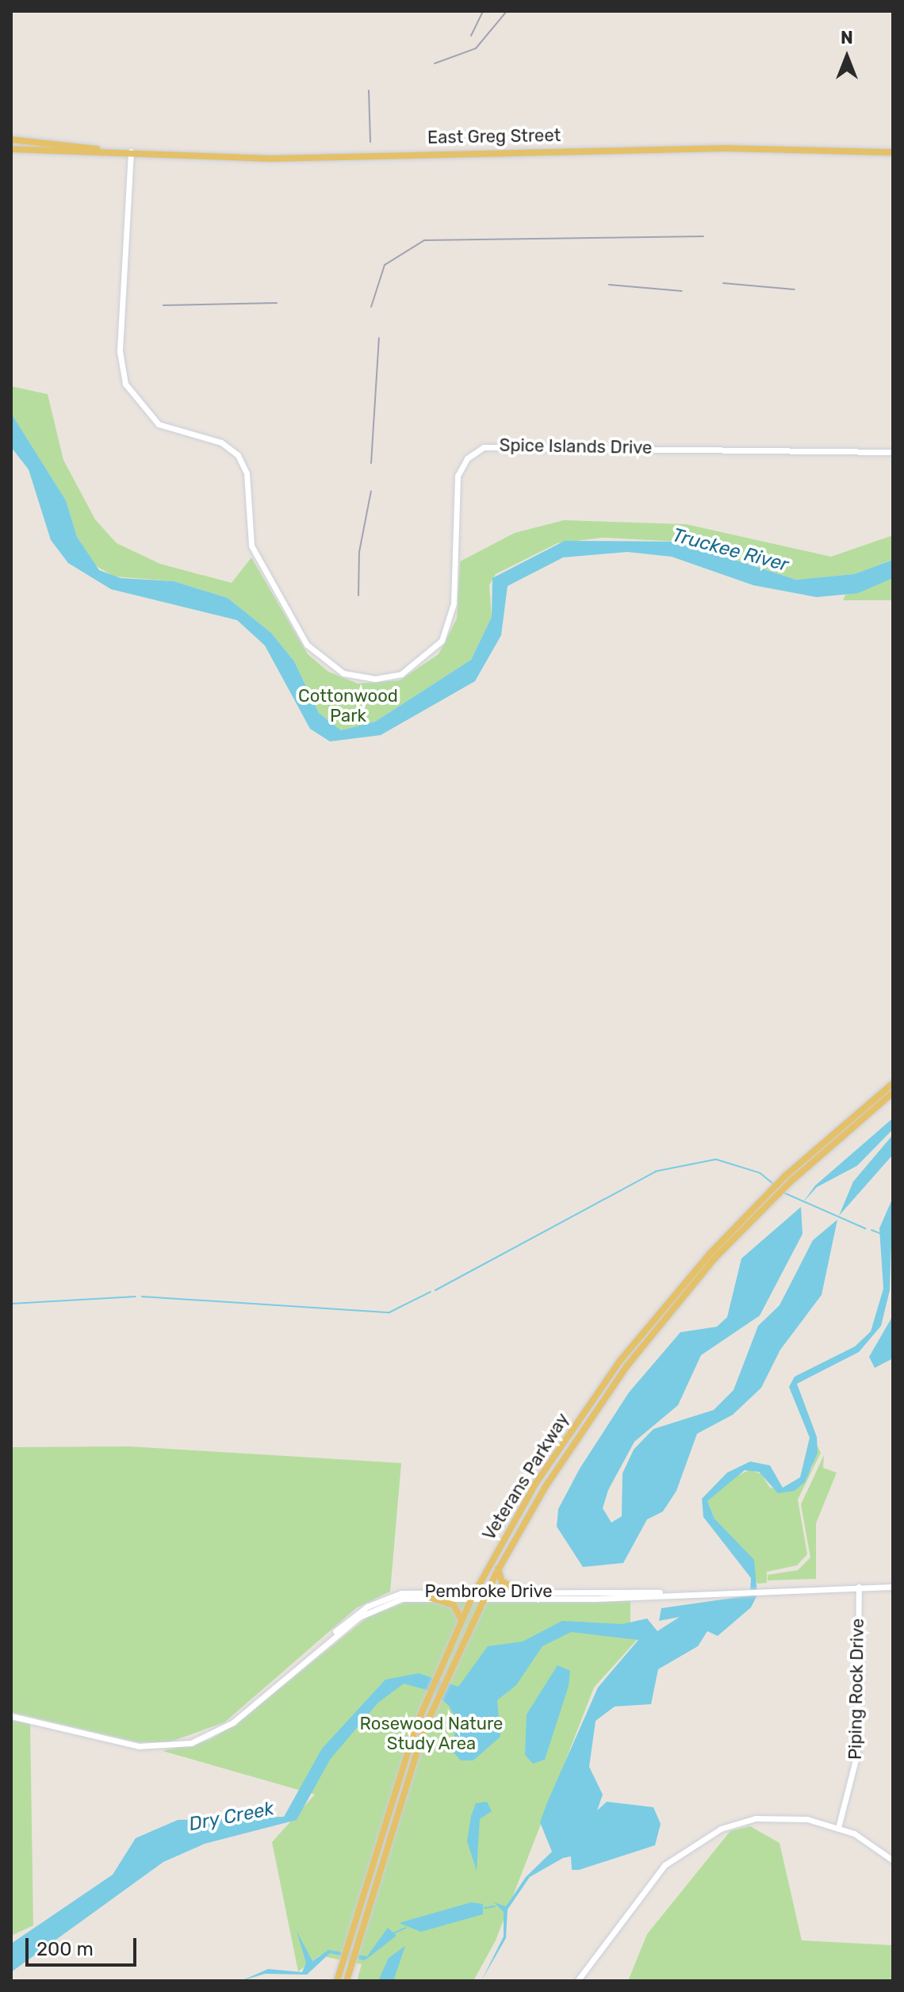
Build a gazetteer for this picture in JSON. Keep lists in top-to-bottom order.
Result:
{
  "streets": {
    "main road": ["East Greg Street", "Veterans Parkway"],
    "street": ["Spice Islands Drive", "Pembroke Drive", "Piping Rock Drive"]
  },
  "crossings": [
    ["East Greg Street", "Spice Islands Drive"],
    ["Veterans Parkway", "Pembroke Drive"],
    ["Pembroke Drive", "Piping Rock Drive"]
  ],
  "water": ["Truckee River", "Dry Creek"],
  "parks": ["Cottonwood Park", "Rosewood Nature Study Area"],
  "scale_bar": "200 m",
  "north": "top"
}
